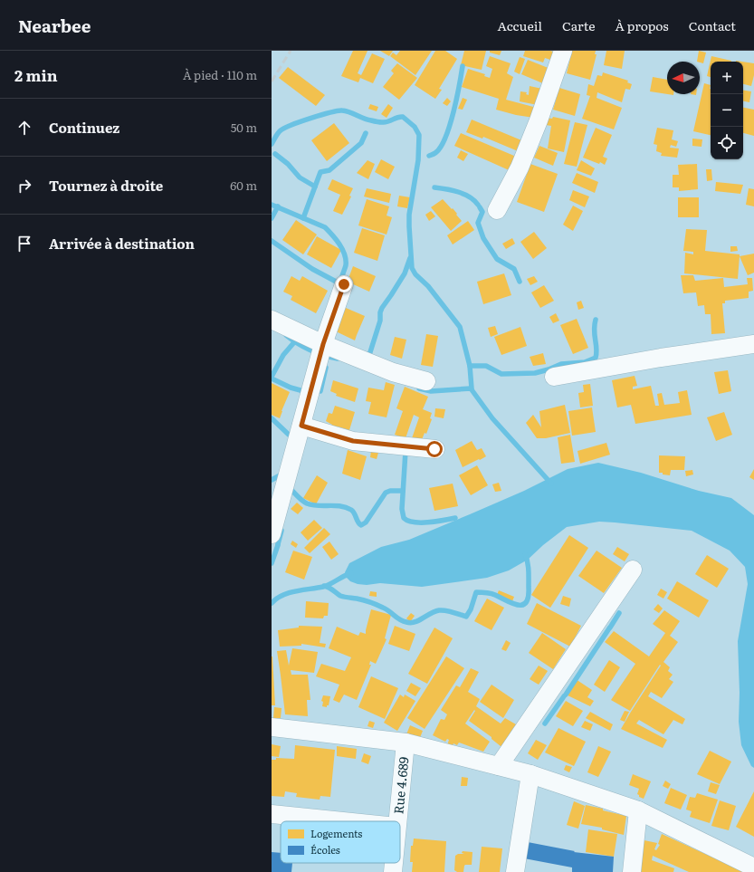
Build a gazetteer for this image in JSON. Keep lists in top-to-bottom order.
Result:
{
  "streets": {
    "street": ["Rue 4.689"]
  },
  "legend": ["Logements", "Écoles"],
  "north": "left",
  "page": {
    "header": "Nearbee",
    "nav": [
      "Accueil",
      "Carte",
      "À propos",
      "Contact"
    ],
    "heading": ["2 min", "À pied · 110 m"],
    "map_buttons": ["+", "−"],
    "list": [
      ["Continuez", "50 m"],
      ["Tournez à droite", "60 m"],
      "Arrivée à destination"
    ]
  }
}
